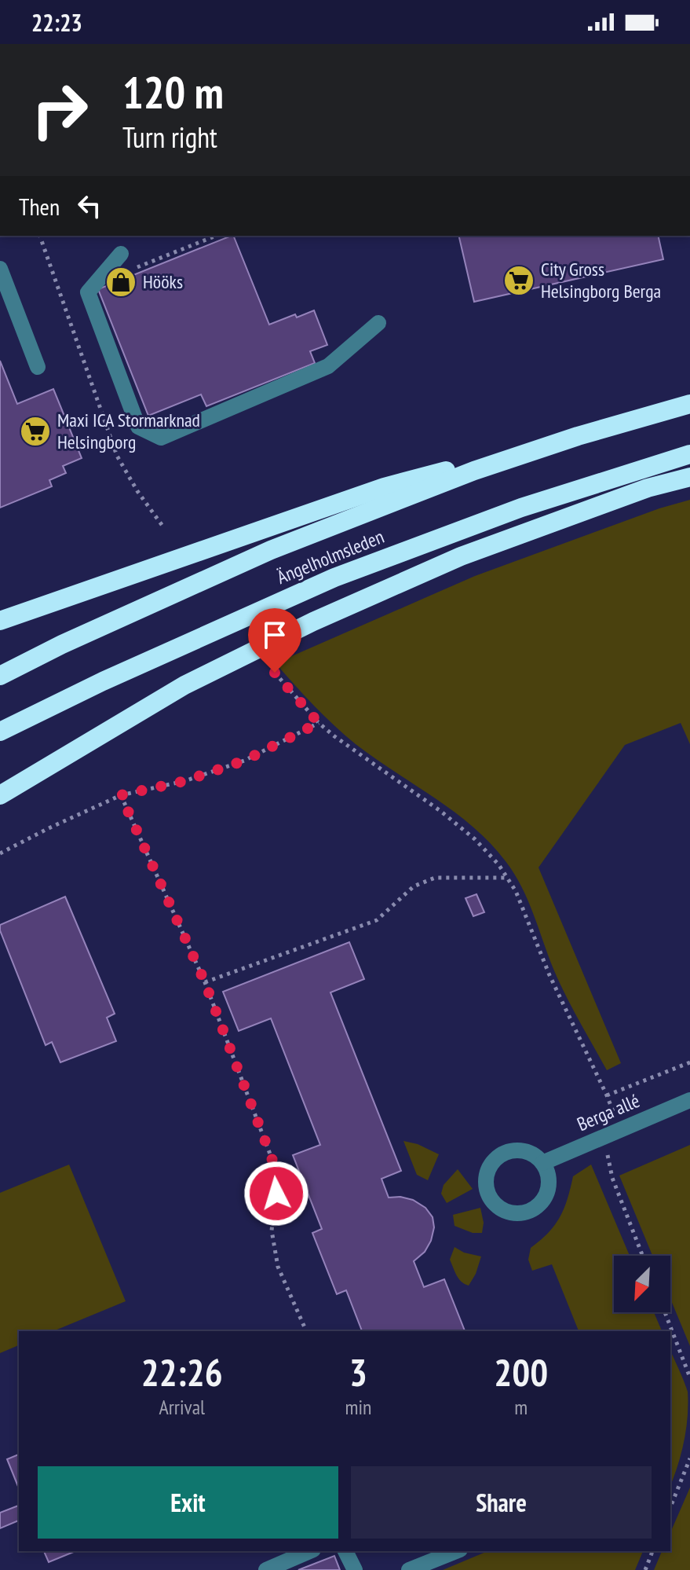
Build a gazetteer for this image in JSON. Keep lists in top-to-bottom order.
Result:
{
  "streets": {
    "highway": ["Ängelholmsleden"],
    "street": ["Berga allé"]
  },
  "places": {
    "supermarket": ["City Gross Helsingborg Berga", "Maxi ICA Stormarknad Helsingborg"],
    "shop": ["Hööks"]
  },
  "north": "bottom left",
  "page": {
    "status": "22:23",
    "turn": ["120 m", "Turn right"],
    "then": "Then",
    "eta": [
      "22:26",
      "Arrival",
      "3",
      "min",
      "200",
      "m"
    ],
    "buttons": ["Exit", "Share"]
  }
}
